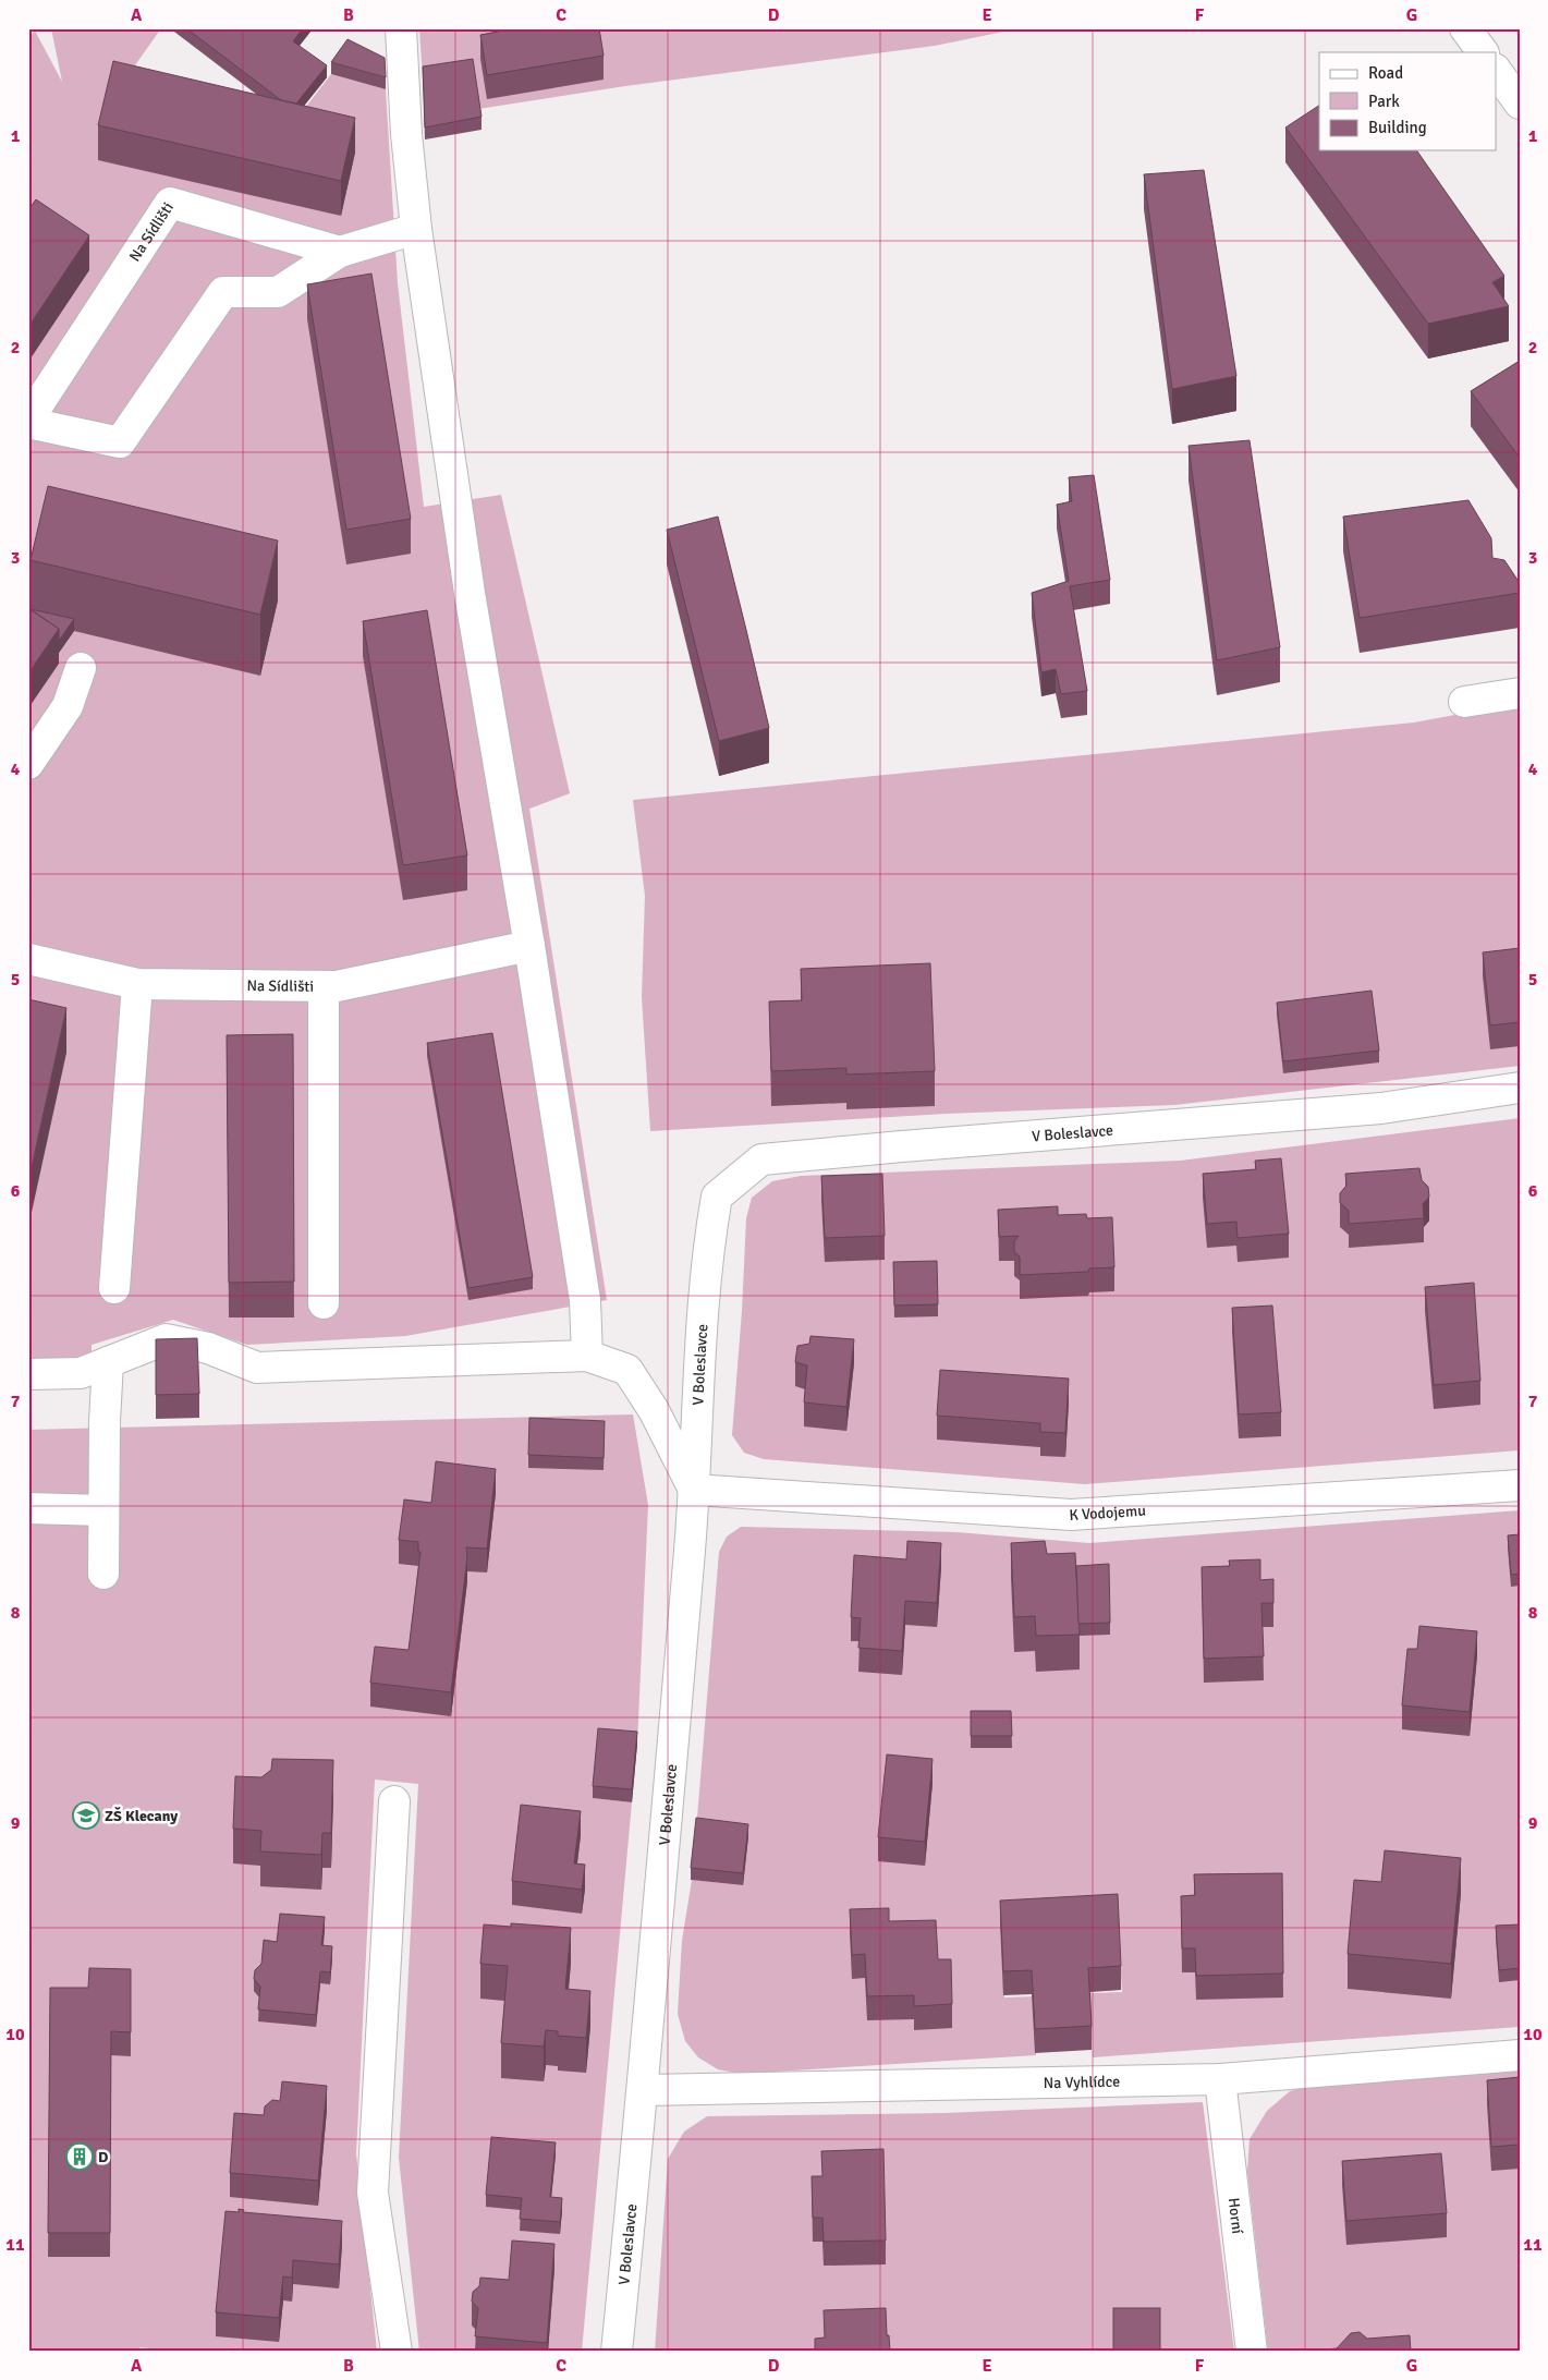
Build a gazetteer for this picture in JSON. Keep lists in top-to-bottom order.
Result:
{
  "streets": {
    "street": [
      "Na Sídlišti",
      "V Boleslavce",
      "K Vodojemu",
      "Na Vyhlídce",
      "Horní"
    ]
  },
  "crossings": [
    ["V Boleslavce", "K Vodojemu"],
    ["V Boleslavce", "Na Vyhlídce"],
    ["Na Vyhlídce", "Horní"]
  ],
  "places": {
    "school or university": ["ZŠ Klecany"],
    "building": ["D"]
  },
  "legend": ["Road", "Park", "Building"],
  "grid": {
    "columns": [
      "A",
      "B",
      "C",
      "D",
      "E",
      "F",
      "G"
    ],
    "rows": [
      "1",
      "2",
      "3",
      "4",
      "5",
      "6",
      "7",
      "8",
      "9",
      "10",
      "11"
    ]
  }
}
